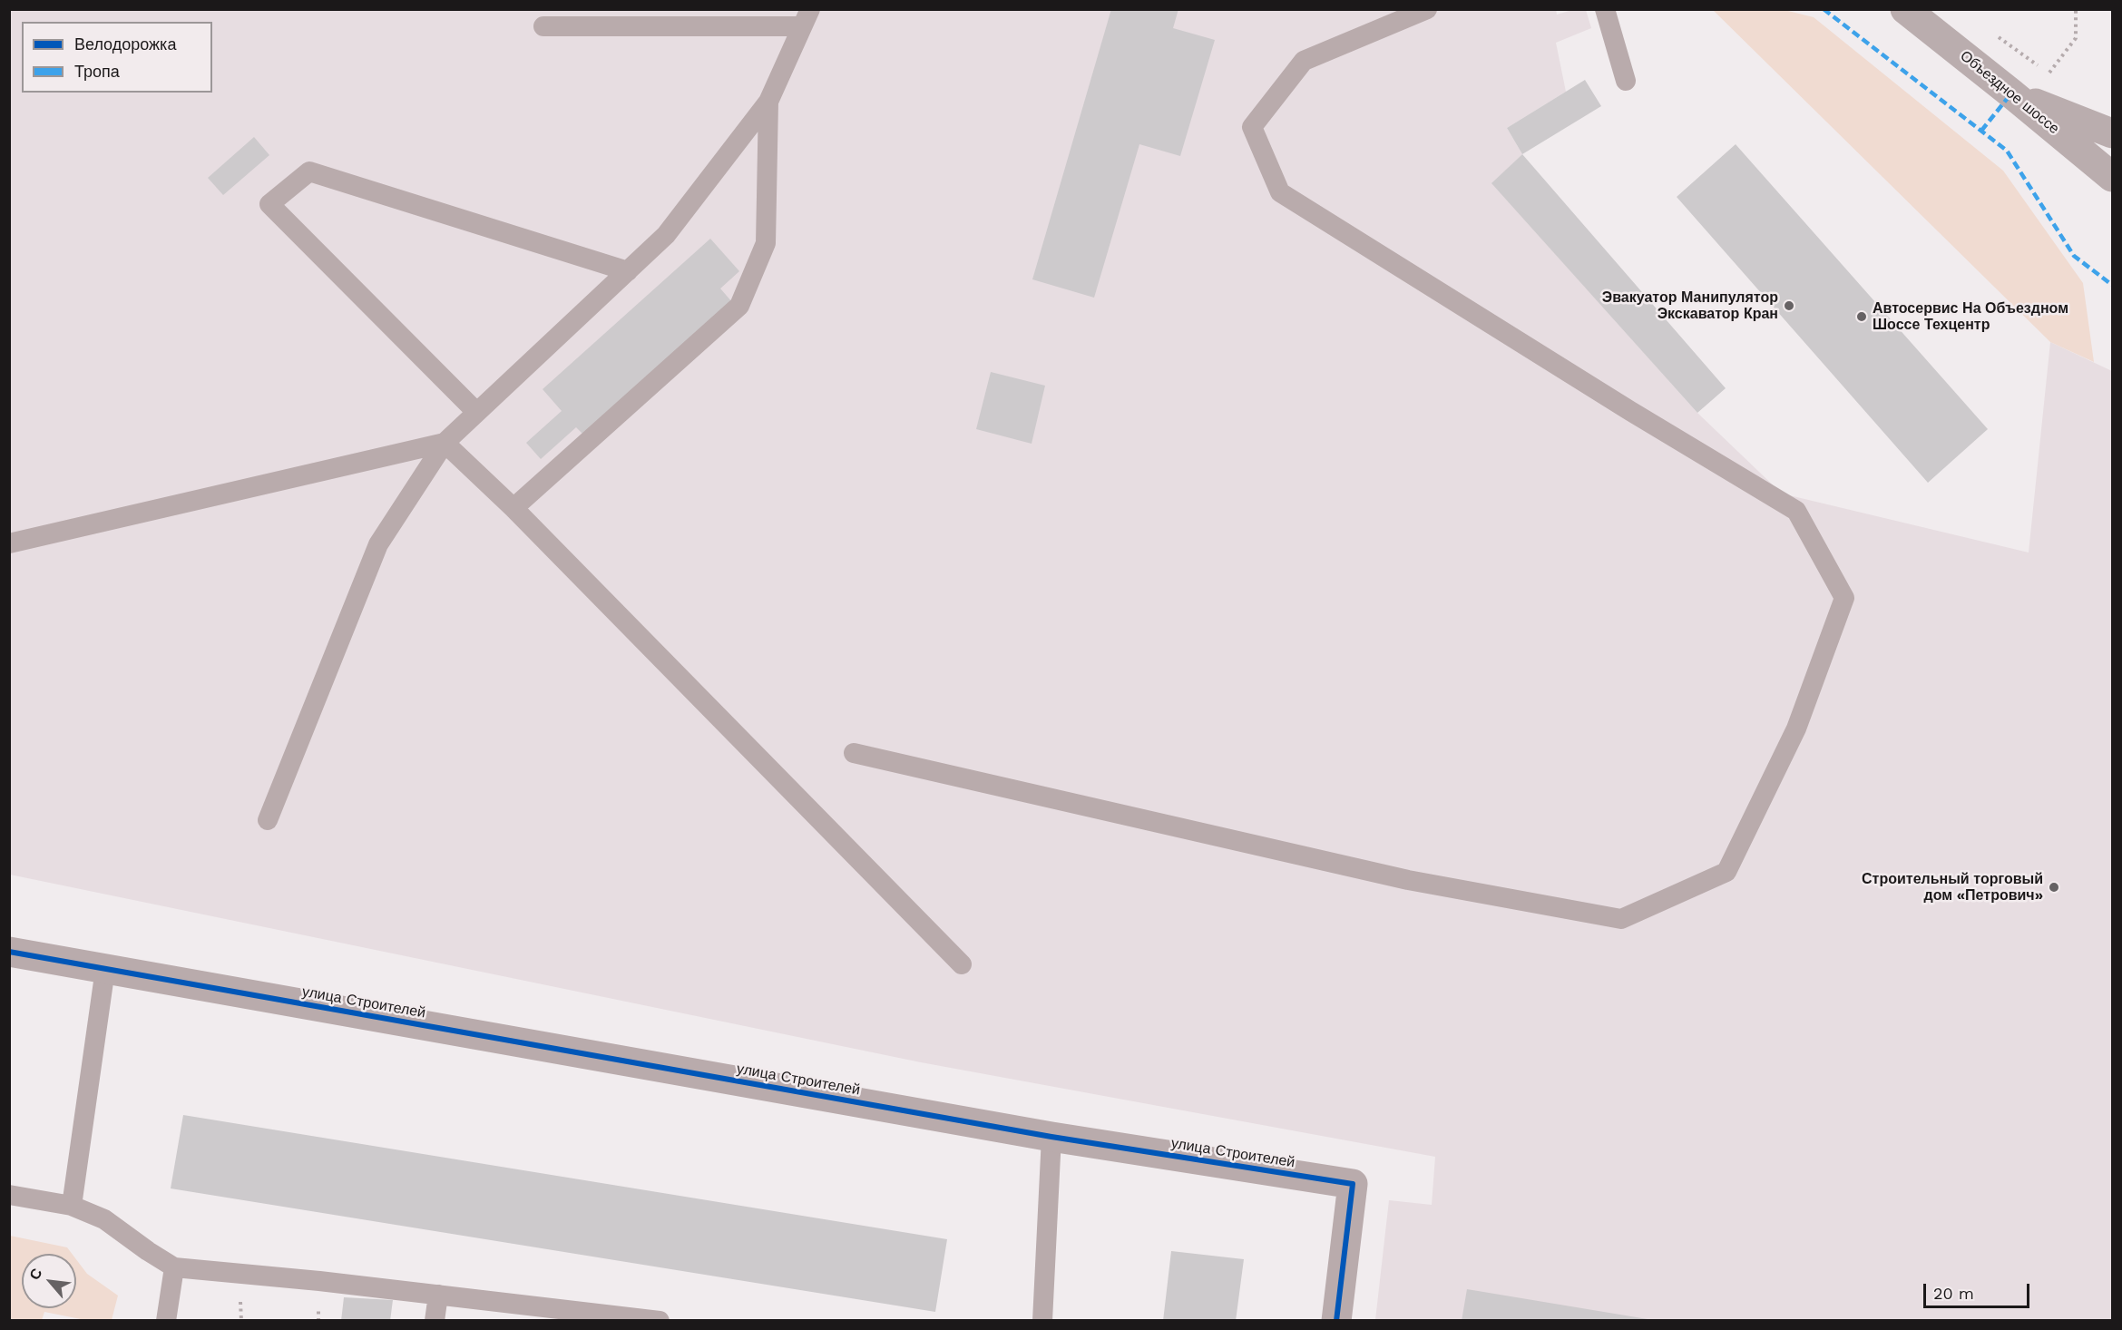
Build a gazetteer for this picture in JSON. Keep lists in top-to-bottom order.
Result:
{
  "streets": {
    "main road": ["Объездное шоссе"],
    "street": ["улица Строителей"]
  },
  "places": ["Эвакуатор Манипулятор Экскаватор Кран", "Автосервис На Объездном Шоссе Техцентр", "Строительный торговый дом «Петрович»"],
  "legend": ["Велодорожка", "Тропа"],
  "scale_bar": "20 m",
  "north": "top left"
}
